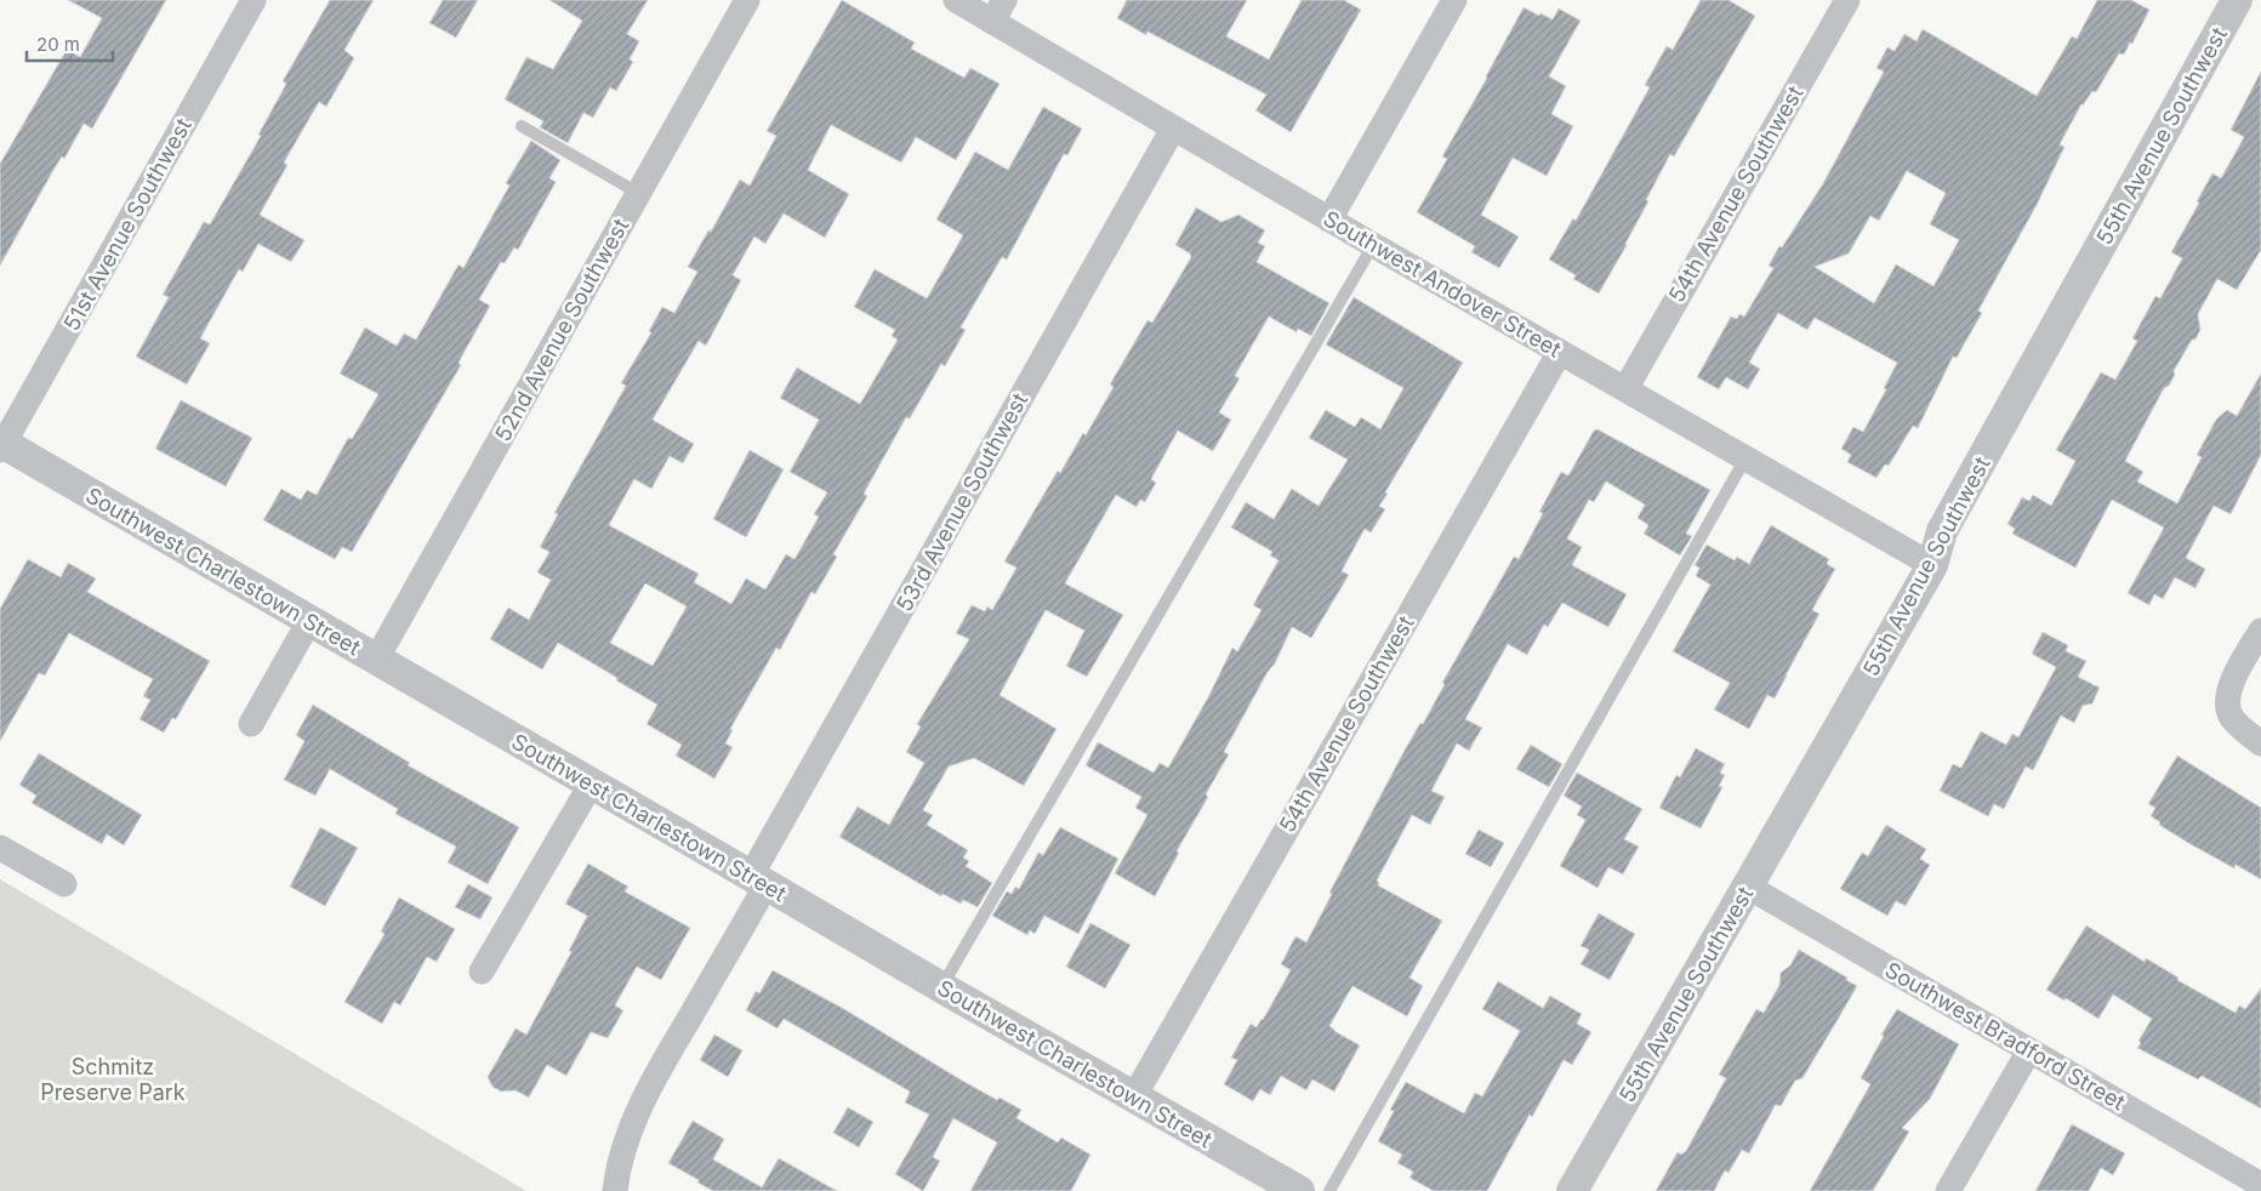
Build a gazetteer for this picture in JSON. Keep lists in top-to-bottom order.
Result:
{
  "streets": {
    "street": [
      "55th Avenue Southwest",
      "54th Avenue Southwest",
      "51st Avenue Southwest",
      "Southwest Andover Street",
      "52nd Avenue Southwest",
      "53rd Avenue Southwest",
      "Southwest Charlestown Street",
      "Southwest Bradford Street"
    ]
  },
  "crossings": [
    ["55th Avenue Southwest", "Southwest Andover Street"],
    ["55th Avenue Southwest", "Southwest Bradford Street"],
    ["54th Avenue Southwest", "Southwest Andover Street"],
    ["54th Avenue Southwest", "Southwest Charlestown Street"],
    ["51st Avenue Southwest", "Southwest Charlestown Street"],
    ["Southwest Andover Street", "53rd Avenue Southwest"],
    ["52nd Avenue Southwest", "Southwest Charlestown Street"],
    ["53rd Avenue Southwest", "Southwest Charlestown Street"]
  ],
  "parks": ["Schmitz Preserve Park"],
  "scale_bar": "20 m"
}
